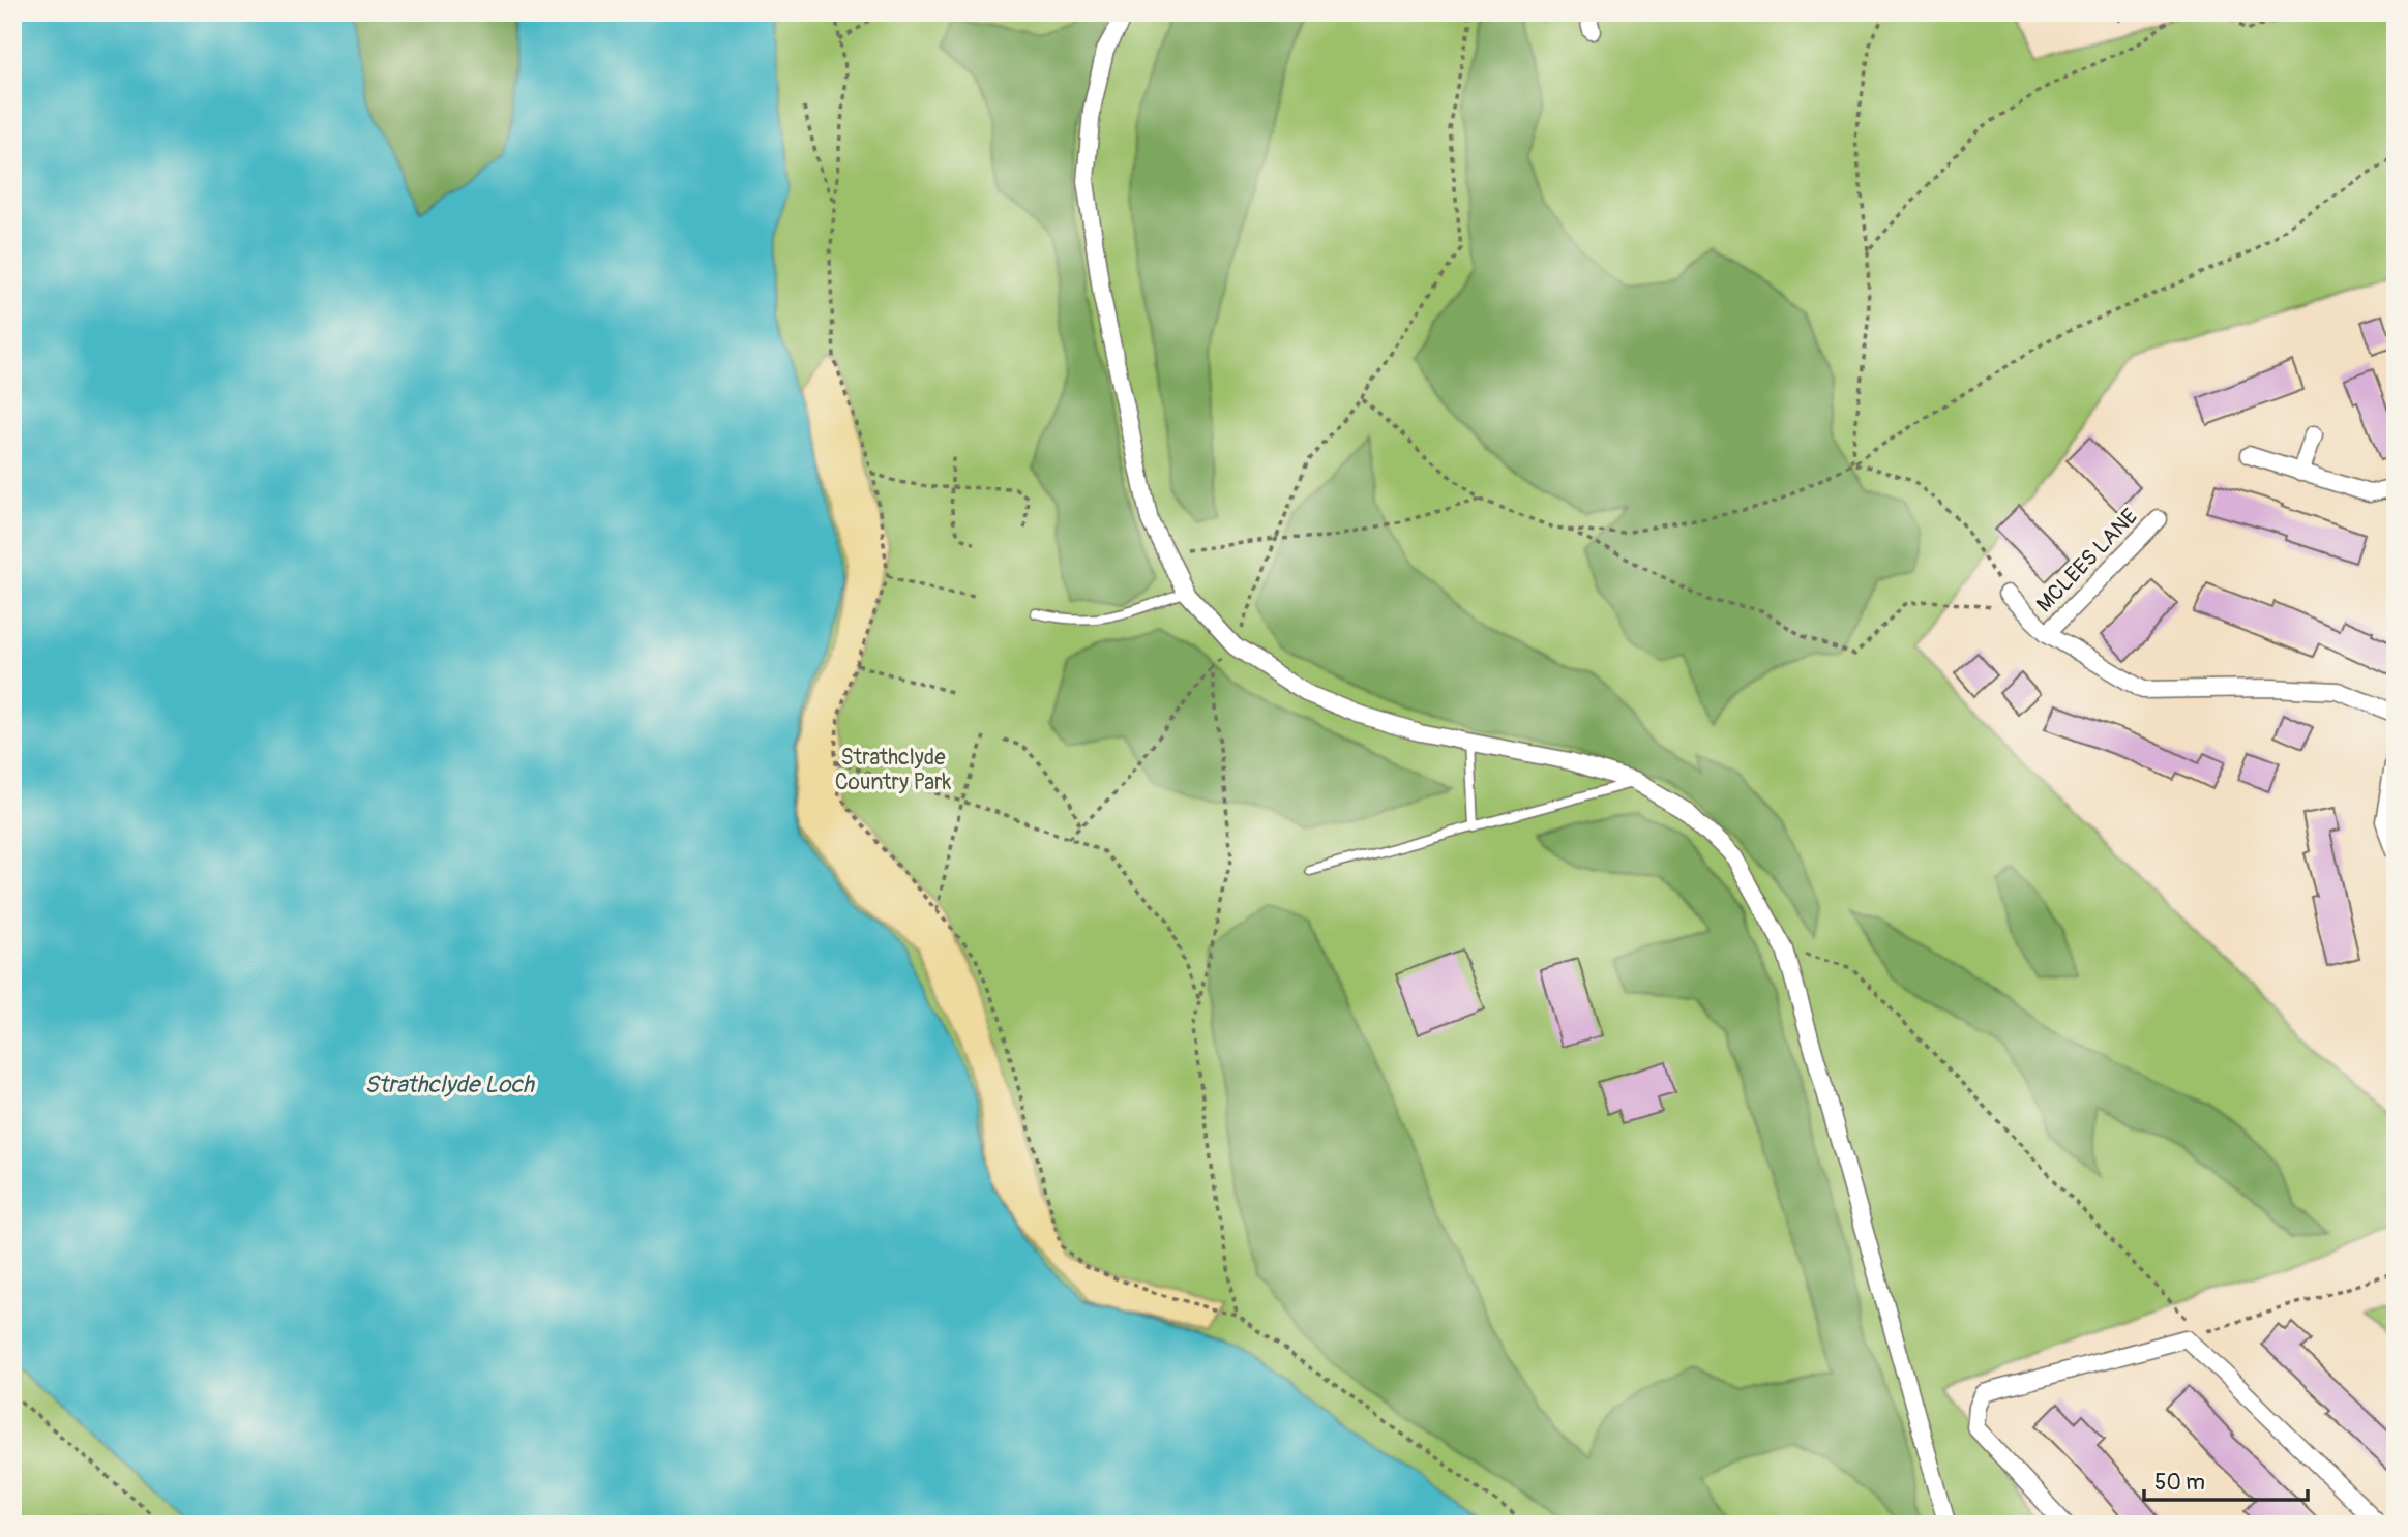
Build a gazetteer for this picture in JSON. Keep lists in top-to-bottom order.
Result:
{
  "streets": {
    "street": ["MCLEES LANE"]
  },
  "water": ["Strathclyde Loch"],
  "parks": ["Strathclyde Country Park"],
  "scale_bar": "50 m"
}
